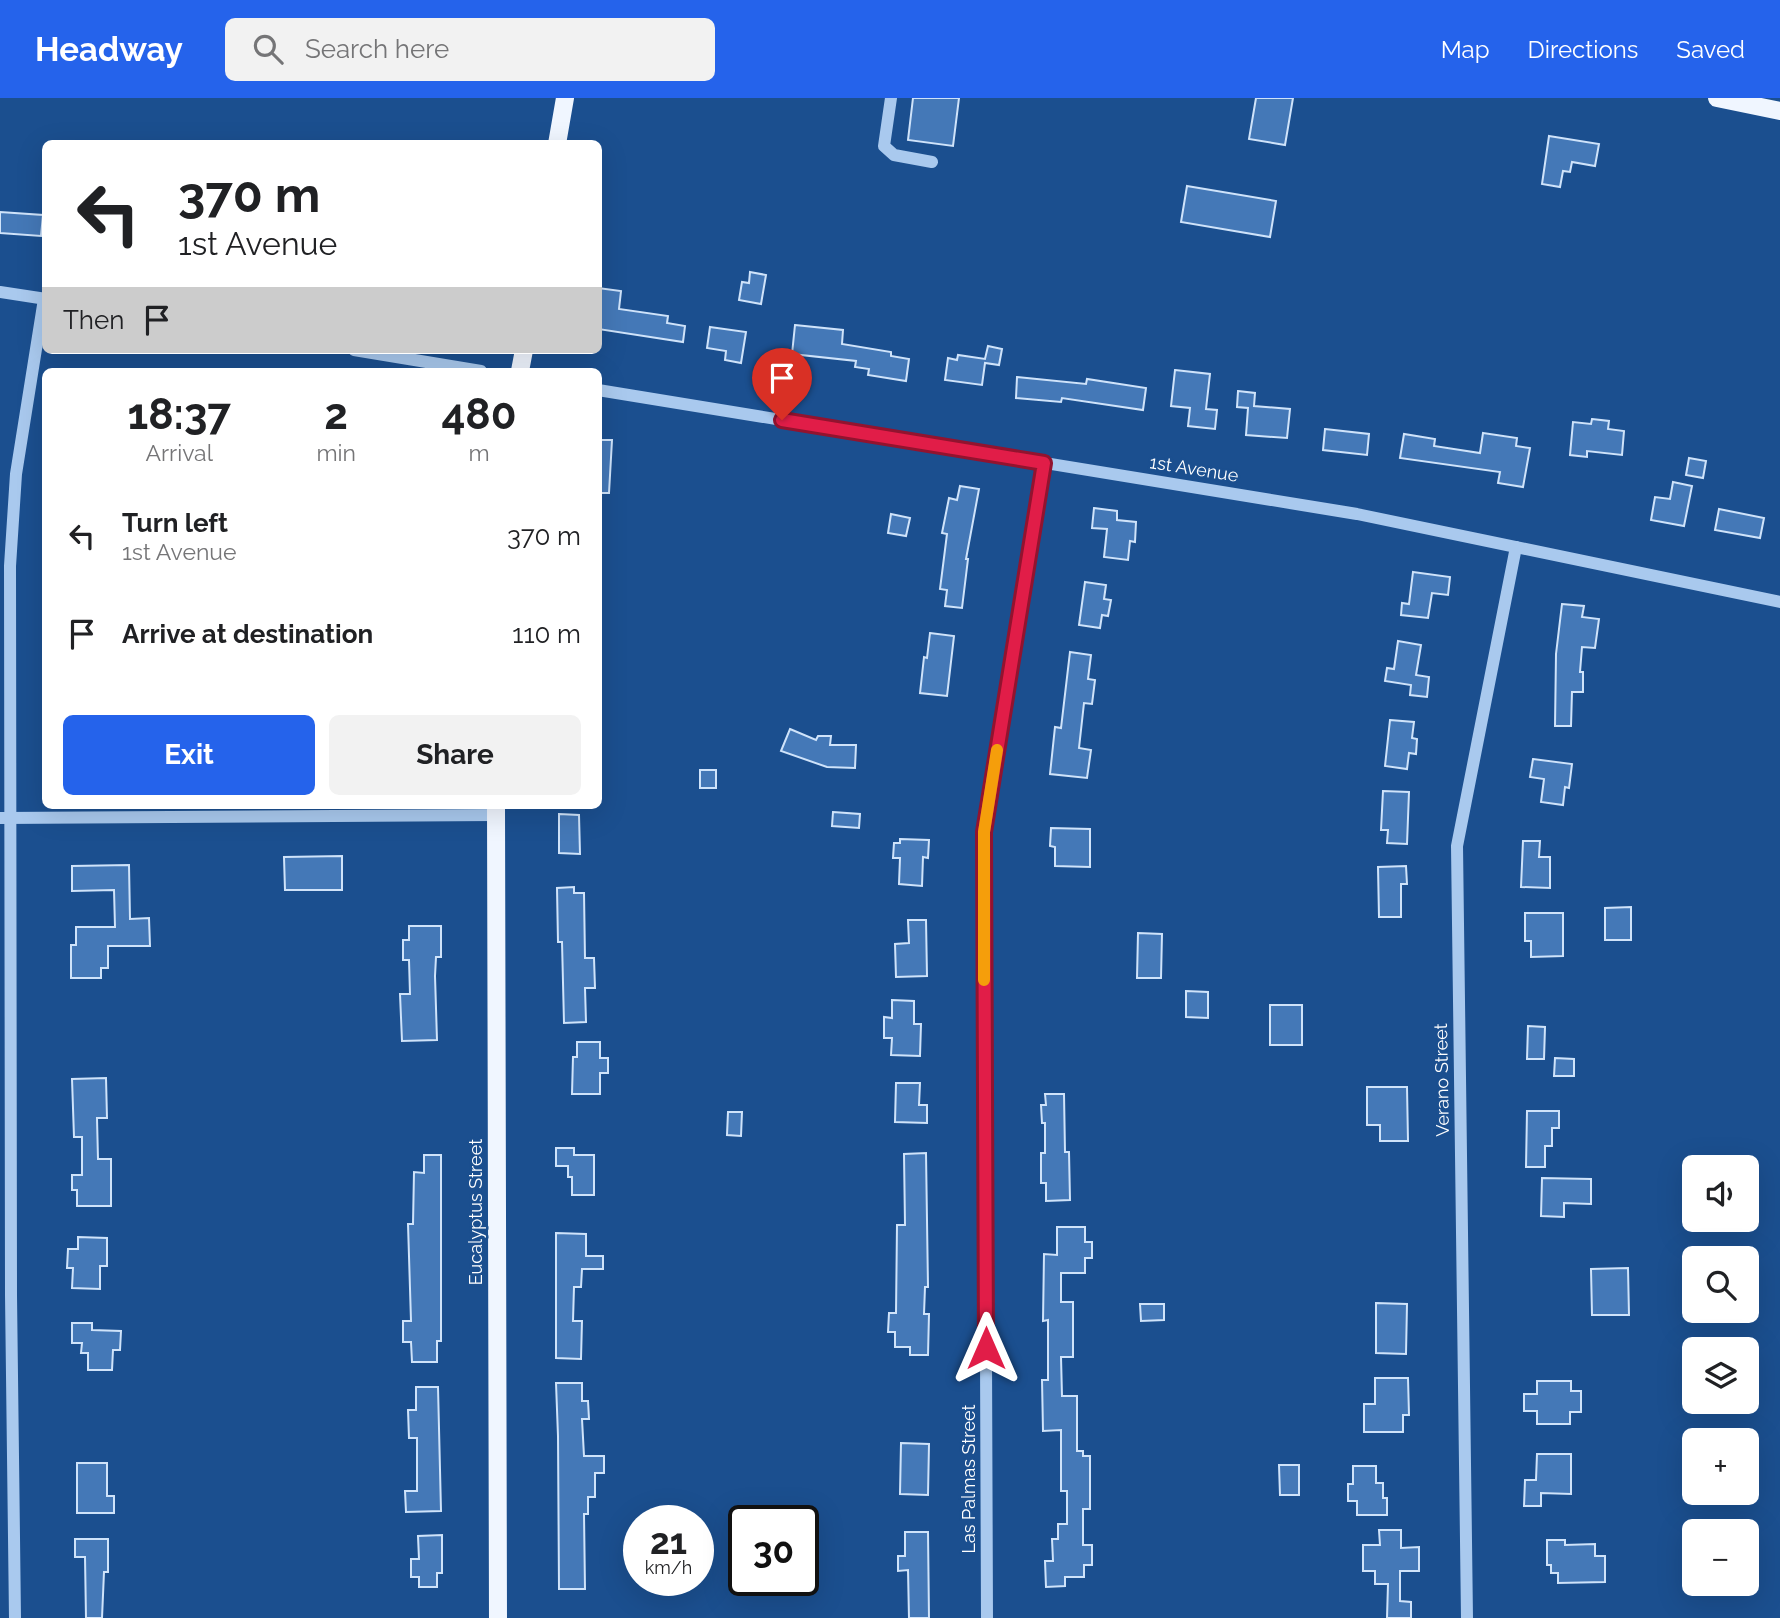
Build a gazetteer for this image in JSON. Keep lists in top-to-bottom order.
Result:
{
  "streets": {
    "main road": ["Eucalyptus Street"],
    "street": ["1st Avenue", "Verano Street", "Las Palmas Street"]
  },
  "crossings": [
    ["1st Avenue", "Verano Street"],
    ["1st Avenue", "Las Palmas Street"]
  ],
  "page": {
    "header": "Headway",
    "search": "Search here",
    "nav": ["Map", "Directions", "Saved"],
    "turn": ["370 m", "1st Avenue"],
    "then": "Then",
    "eta": [
      "18:37",
      "Arrival",
      "2",
      "min",
      "480",
      "m"
    ],
    "list": [
      {
        "name": "Turn left",
        "note": "1st Avenue",
        "value": "370 m"
      },
      {
        "name": "Arrive at destination",
        "value": "110 m"
      }
    ],
    "buttons": ["Exit", "Share"],
    "map_buttons": ["+", "−"],
    "speed": "21 km/h",
    "limit": "30"
  }
}
